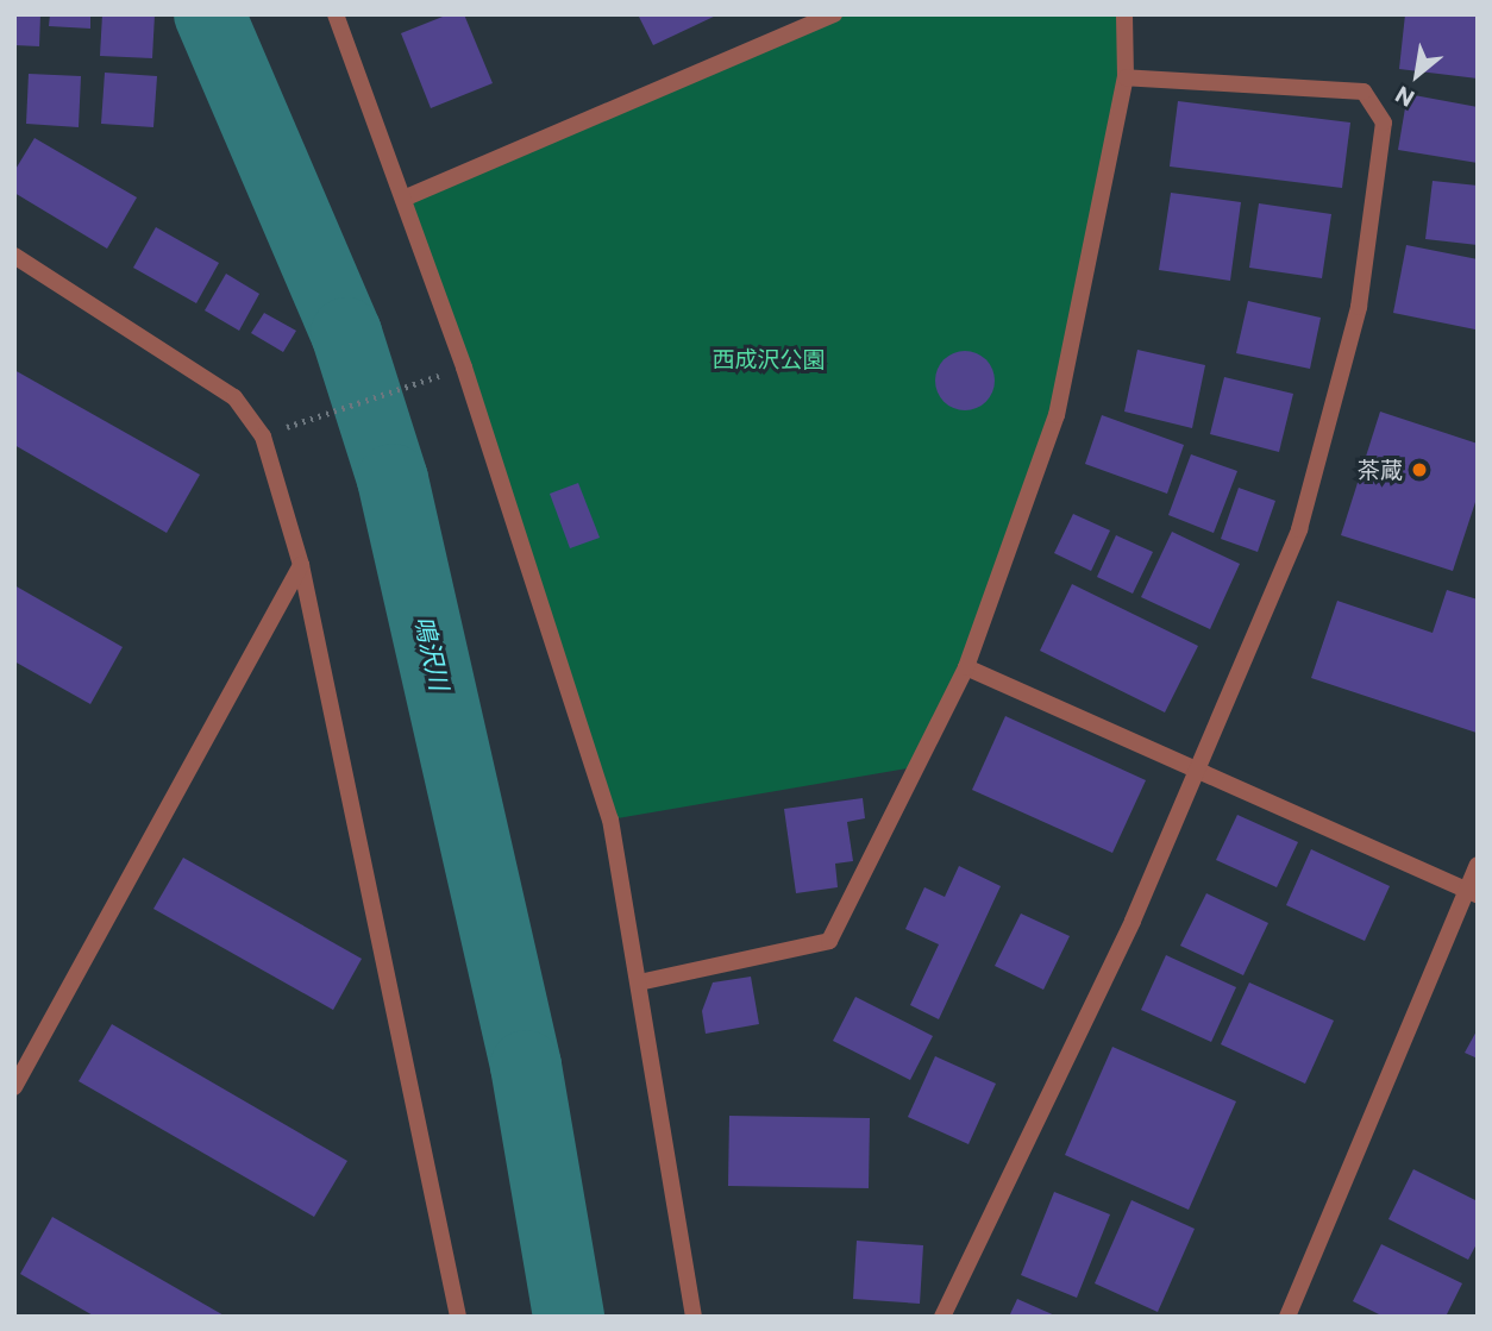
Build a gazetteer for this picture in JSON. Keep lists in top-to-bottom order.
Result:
{
  "water": ["鳴沢川"],
  "parks": ["西成沢公園"],
  "places": ["茶蔵"],
  "north": "bottom left"
}
